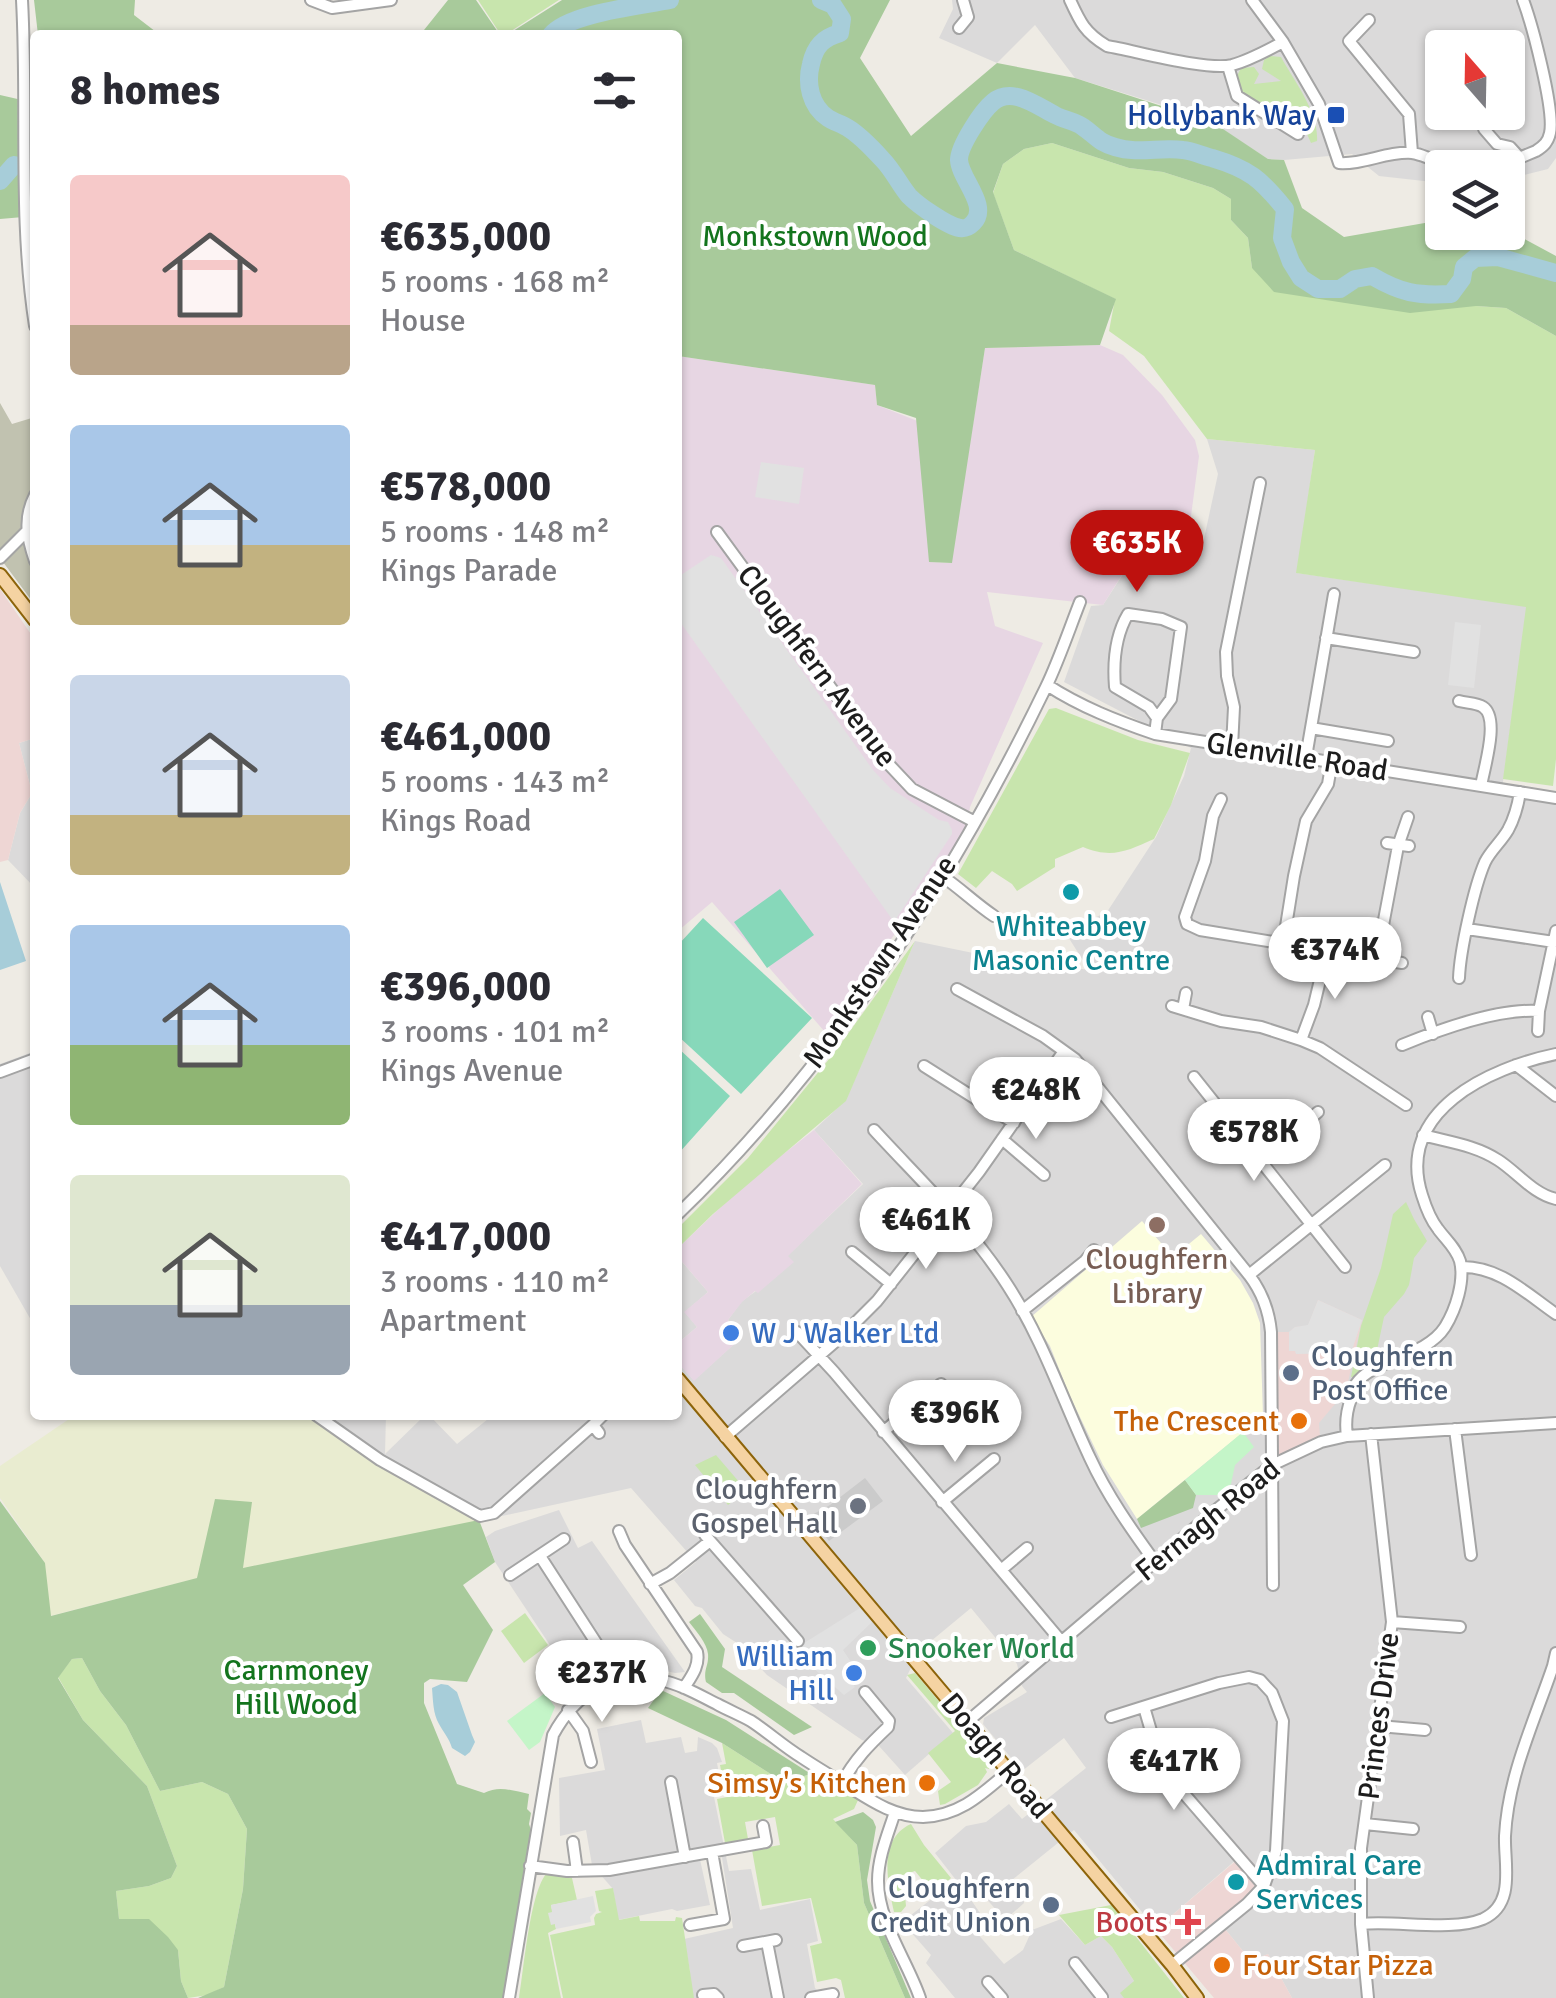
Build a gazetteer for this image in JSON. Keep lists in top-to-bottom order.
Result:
{
  "streets": {
    "main road": ["Doagh Road"],
    "street": [
      "Cloughfern Avenue",
      "Glenville Road",
      "Monkstown Avenue",
      "Fernagh Road",
      "Princes Drive"
    ]
  },
  "crossings": [
    ["Cloughfern Avenue", "Monkstown Avenue"],
    ["Glenville Road", "Monkstown Avenue"],
    ["Fernagh Road", "Princes Drive"],
    ["Fernagh Road", "Doagh Road"]
  ],
  "parks": ["Monkstown Wood", "Carnmoney Hill Wood"],
  "places": {
    "transit": ["Hollybank Way"],
    "other": [
      "Whiteabbey Masonic Centre",
      "Cloughfern Library",
      "W J Walker Ltd",
      "Cloughfern Post Office",
      "The Crescent",
      "Cloughfern Gospel Hall",
      "Snooker World",
      "William Hill",
      "Simsy's Kitchen",
      "Admiral Care Services",
      "Cloughfern Credit Union",
      "Four Star Pizza"
    ],
    "health": ["Boots"]
  },
  "north": "top",
  "page": {
    "heading": "8 homes",
    "list": [
      {
        "name": "€635,000",
        "note": "5 rooms · 168 m² · House"
      },
      {
        "name": "€578,000",
        "note": "5 rooms · 148 m² · Kings Parade"
      },
      {
        "name": "€461,000",
        "note": "5 rooms · 143 m² · Kings Road"
      },
      {
        "name": "€396,000",
        "note": "3 rooms · 101 m² · Kings Avenue"
      },
      {
        "name": "€417,000",
        "note": "3 rooms · 110 m² · Apartment"
      }
    ],
    "price": [
      "€635K",
      "€374K",
      "€248K",
      "€578K",
      "€461K",
      "€396K",
      "€237K",
      "€417K"
    ]
  }
}
